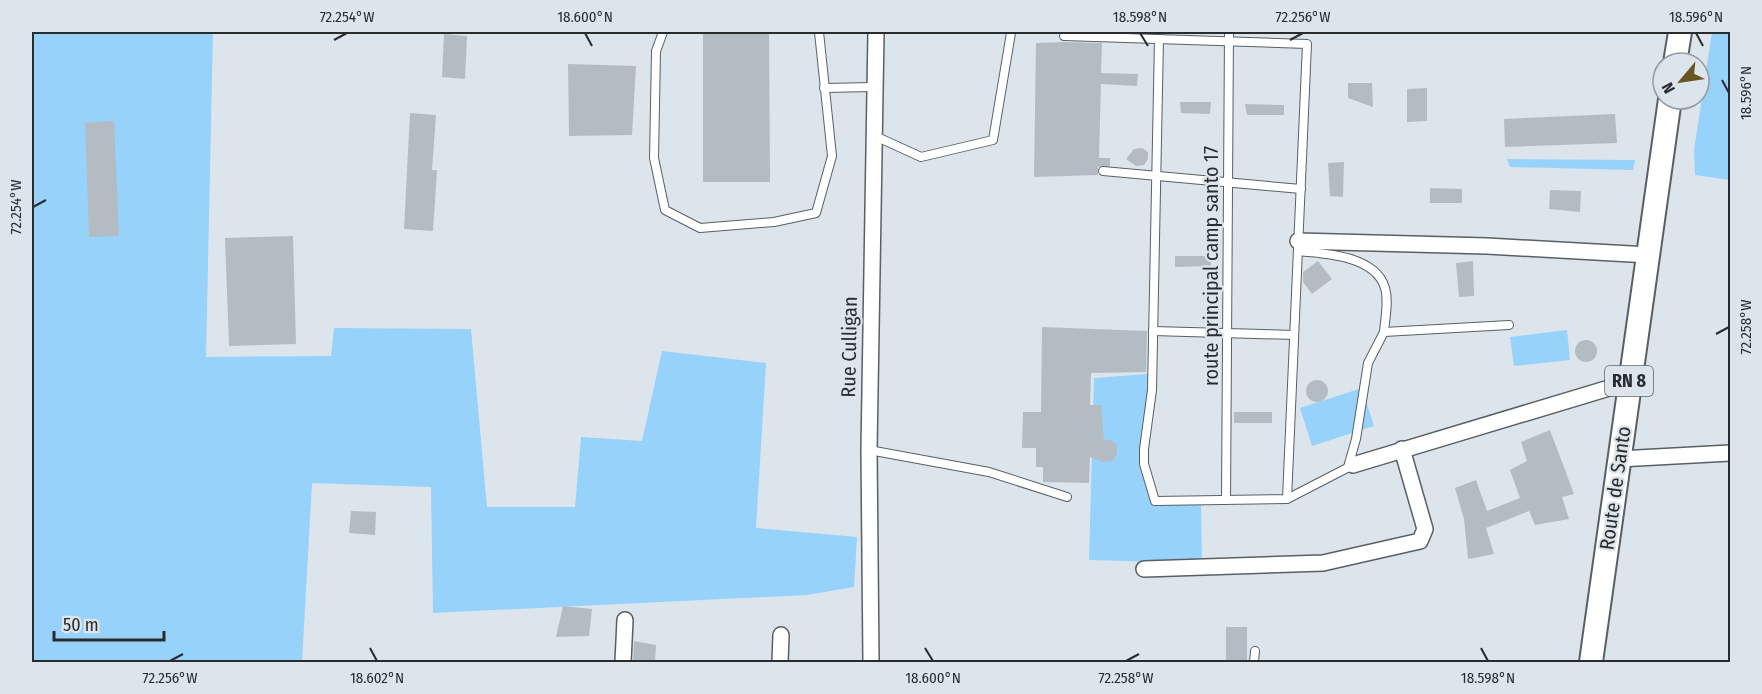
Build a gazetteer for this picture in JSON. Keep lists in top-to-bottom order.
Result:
{
  "streets": {
    "main road": ["RN 8", "Route de Santo"],
    "street": ["Rue Culligan"],
    "lane": ["route principal camp santo 17"]
  },
  "scale_bar": "50 m",
  "north": "bottom left",
  "coordinates": [
    "72.254°W",
    "18.600°N",
    "18.598°N",
    "72.256°W",
    "18.596°N",
    "72.258°W",
    "18.602°N"
  ]
}
